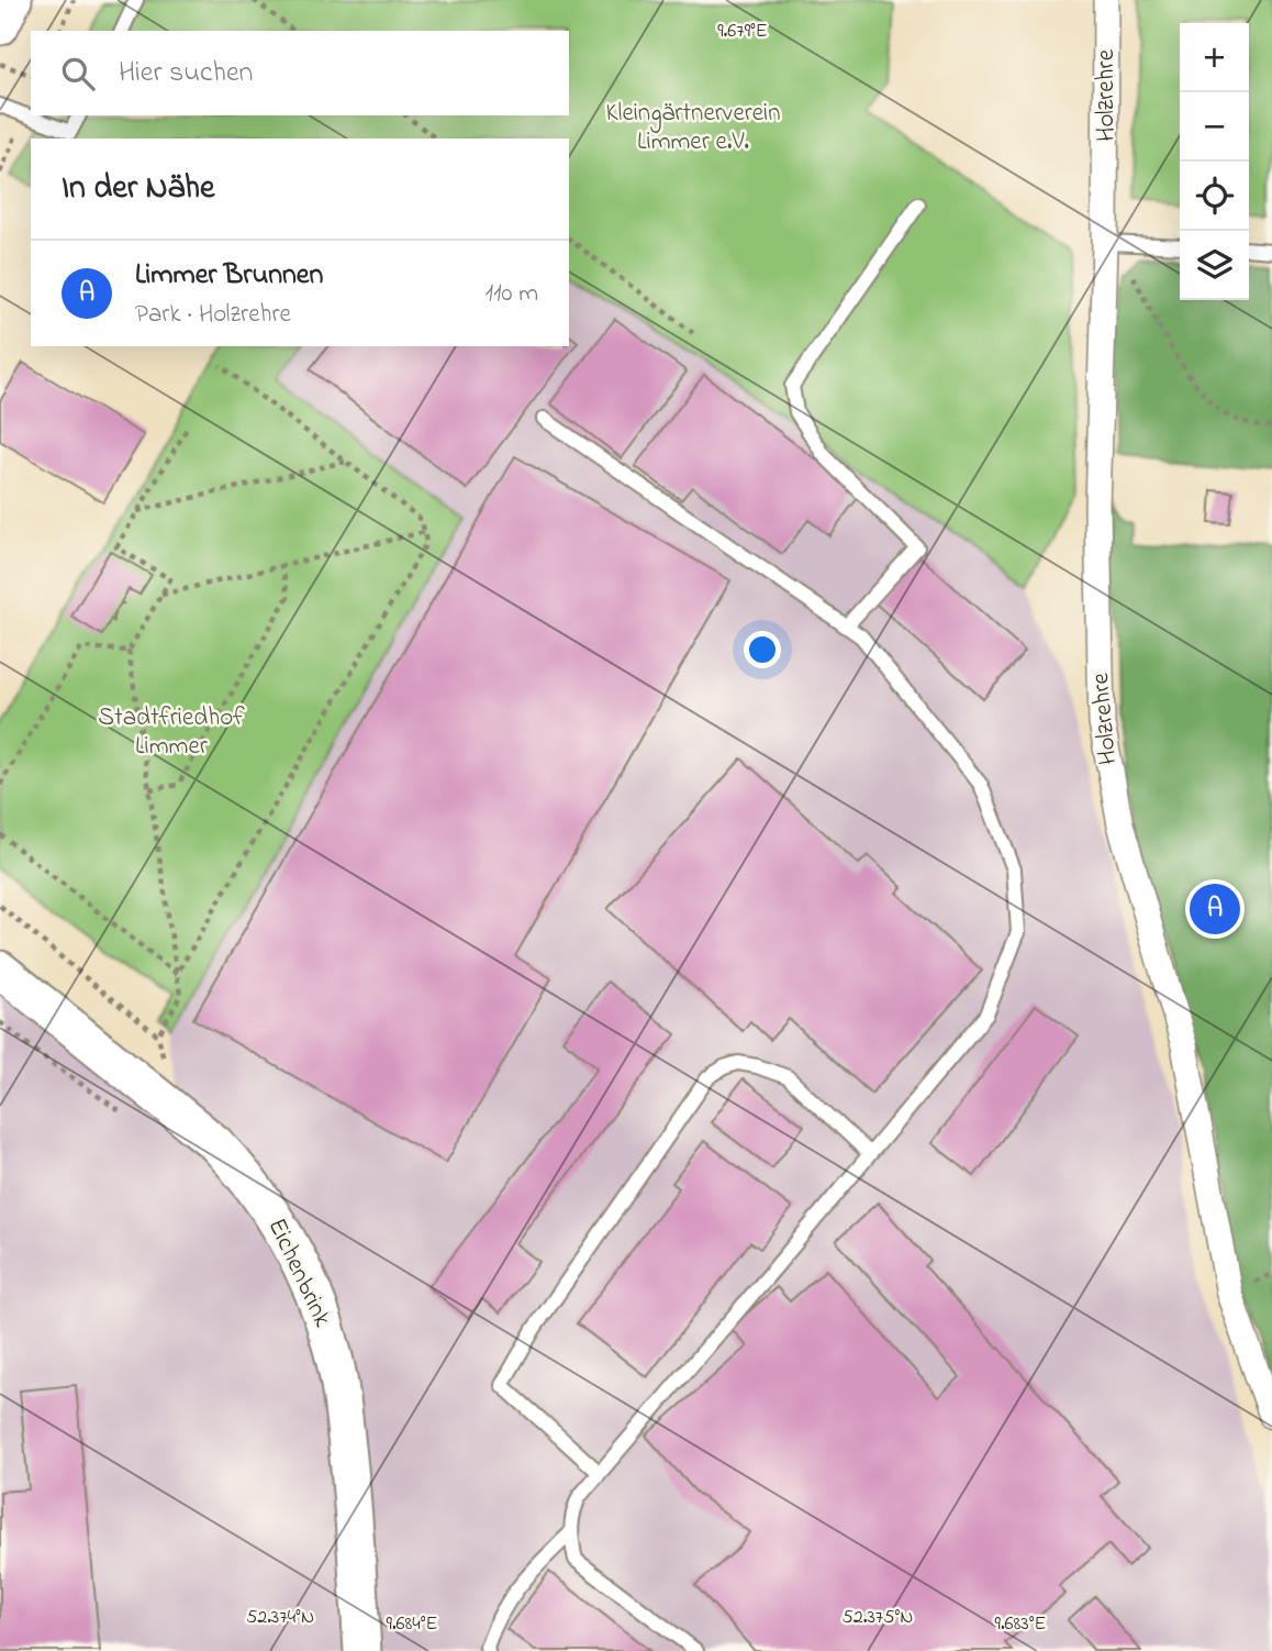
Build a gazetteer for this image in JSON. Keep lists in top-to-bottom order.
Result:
{
  "streets": {
    "main road": ["Eichenbrink"],
    "street": ["Holzrehre"]
  },
  "parks": ["Kleingärtnerverein Limmer e.V.", "Stadtfriedhof Limmer"],
  "page": {
    "map_buttons": ["+", "−"],
    "search": "Hier suchen",
    "heading": "In der Nähe",
    "list": [
      {
        "mark": "A",
        "name": "Limmer Brunnen",
        "note": "Park · Holzrehre",
        "value": "110 m"
      }
    ],
    "pins": "A"
  },
  "coordinates": [
    "9.679°E",
    "52.374°N",
    "52.375°N",
    "9.684°E",
    "9.683°E"
  ]
}
